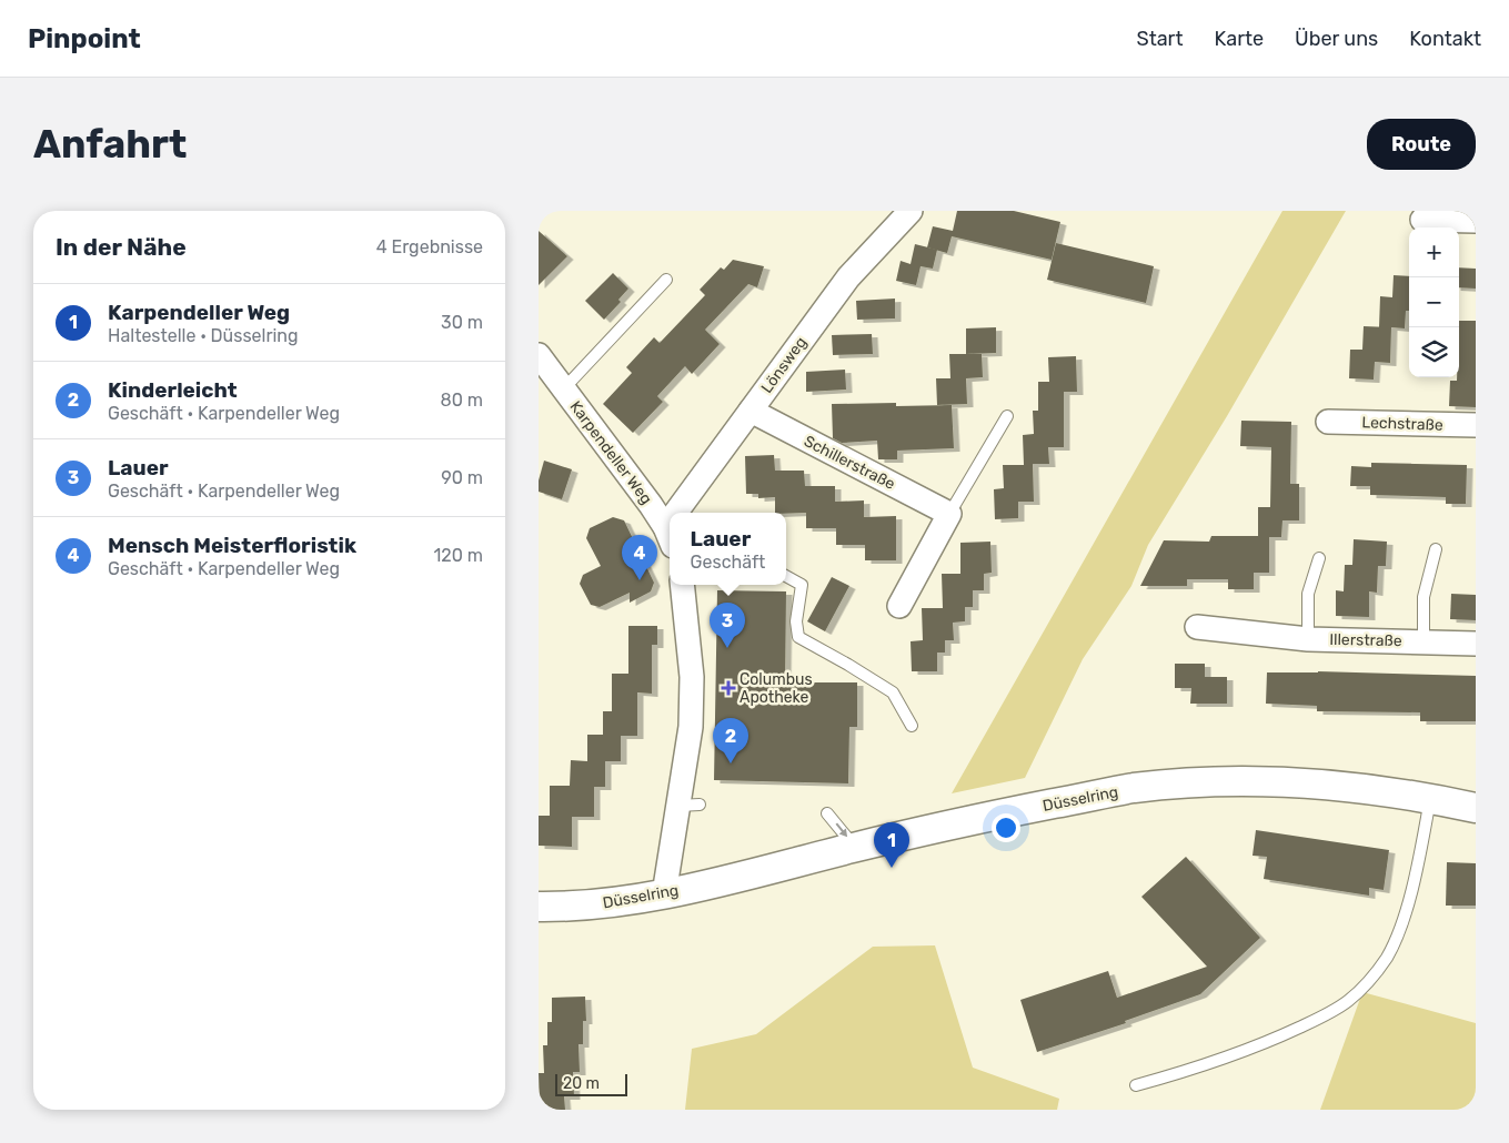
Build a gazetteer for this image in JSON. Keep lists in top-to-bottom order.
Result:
{
  "streets": {
    "street": [
      "Lönsweg",
      "Lechstraße",
      "Karpendeller Weg",
      "Schillerstraße",
      "Illerstraße",
      "Düsselring"
    ]
  },
  "crossings": [
    ["Lönsweg", "Schillerstraße"]
  ],
  "places": {
    "health": ["Columbus Apotheke"]
  },
  "scale_bar": "20 m",
  "page": {
    "header": "Pinpoint",
    "nav": [
      "Start",
      "Karte",
      "Über uns",
      "Kontakt"
    ],
    "buttons": "Route",
    "title": "Anfahrt",
    "heading": ["In der Nähe", "4 Ergebnisse"],
    "map_buttons": ["+", "−"],
    "list": [
      {
        "mark": "1",
        "name": "Karpendeller Weg",
        "note": "Haltestelle · Düsselring",
        "value": "30 m"
      },
      {
        "mark": "2",
        "name": "Kinderleicht",
        "note": "Geschäft · Karpendeller Weg",
        "value": "80 m"
      },
      {
        "mark": "3",
        "name": "Lauer",
        "note": "Geschäft · Karpendeller Weg",
        "value": "90 m"
      },
      {
        "mark": "4",
        "name": "Mensch Meisterfloristik",
        "note": "Geschäft · Karpendeller Weg",
        "value": "120 m"
      }
    ],
    "popup": ["Lauer", "Geschäft"],
    "pins": [
      "4",
      "3",
      "2",
      "1"
    ],
    "scale": "20 m"
  }
}
